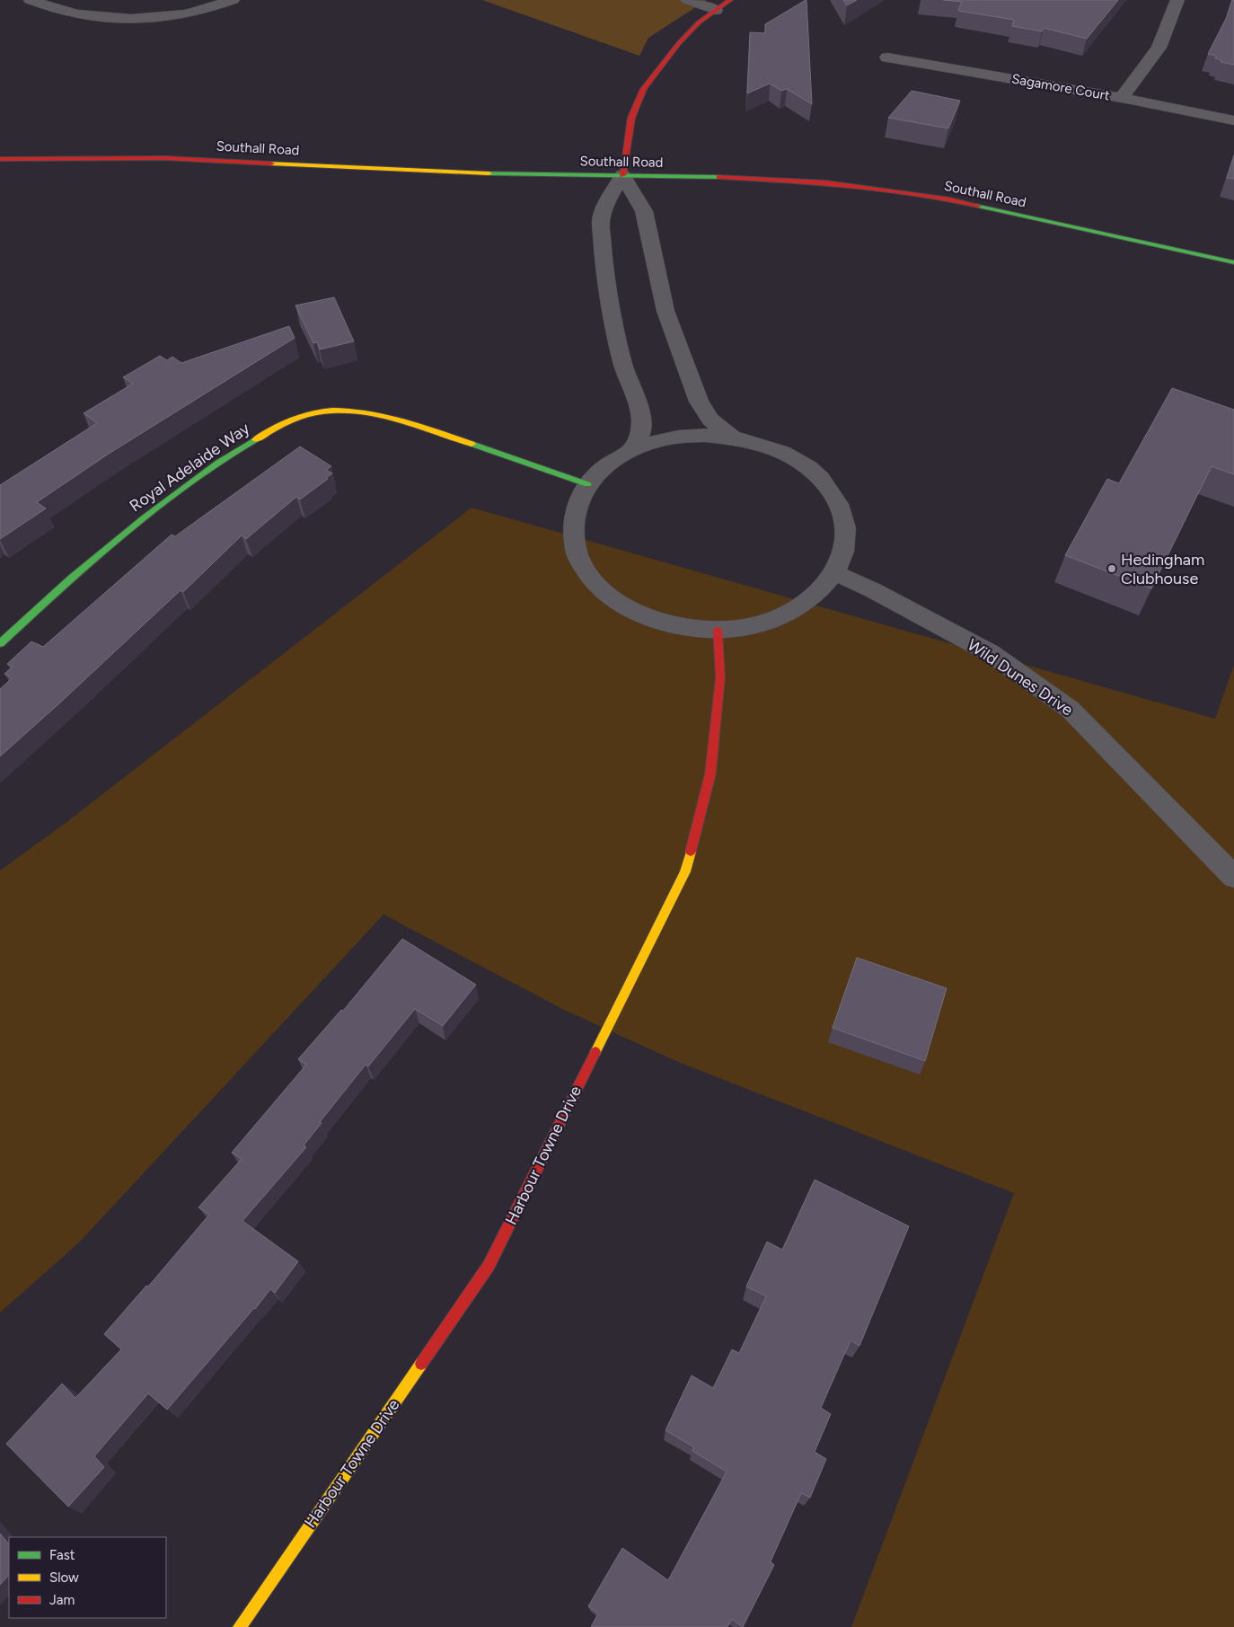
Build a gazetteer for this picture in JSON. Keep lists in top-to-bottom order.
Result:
{
  "streets": {
    "street": [
      "Sagamore Court",
      "Southall Road",
      "Royal Adelaide Way",
      "Wild Dunes Drive",
      "Harbour Towne Drive"
    ]
  },
  "places": ["Hedingham Clubhouse"],
  "legend": ["Fast", "Slow", "Jam"]
}
